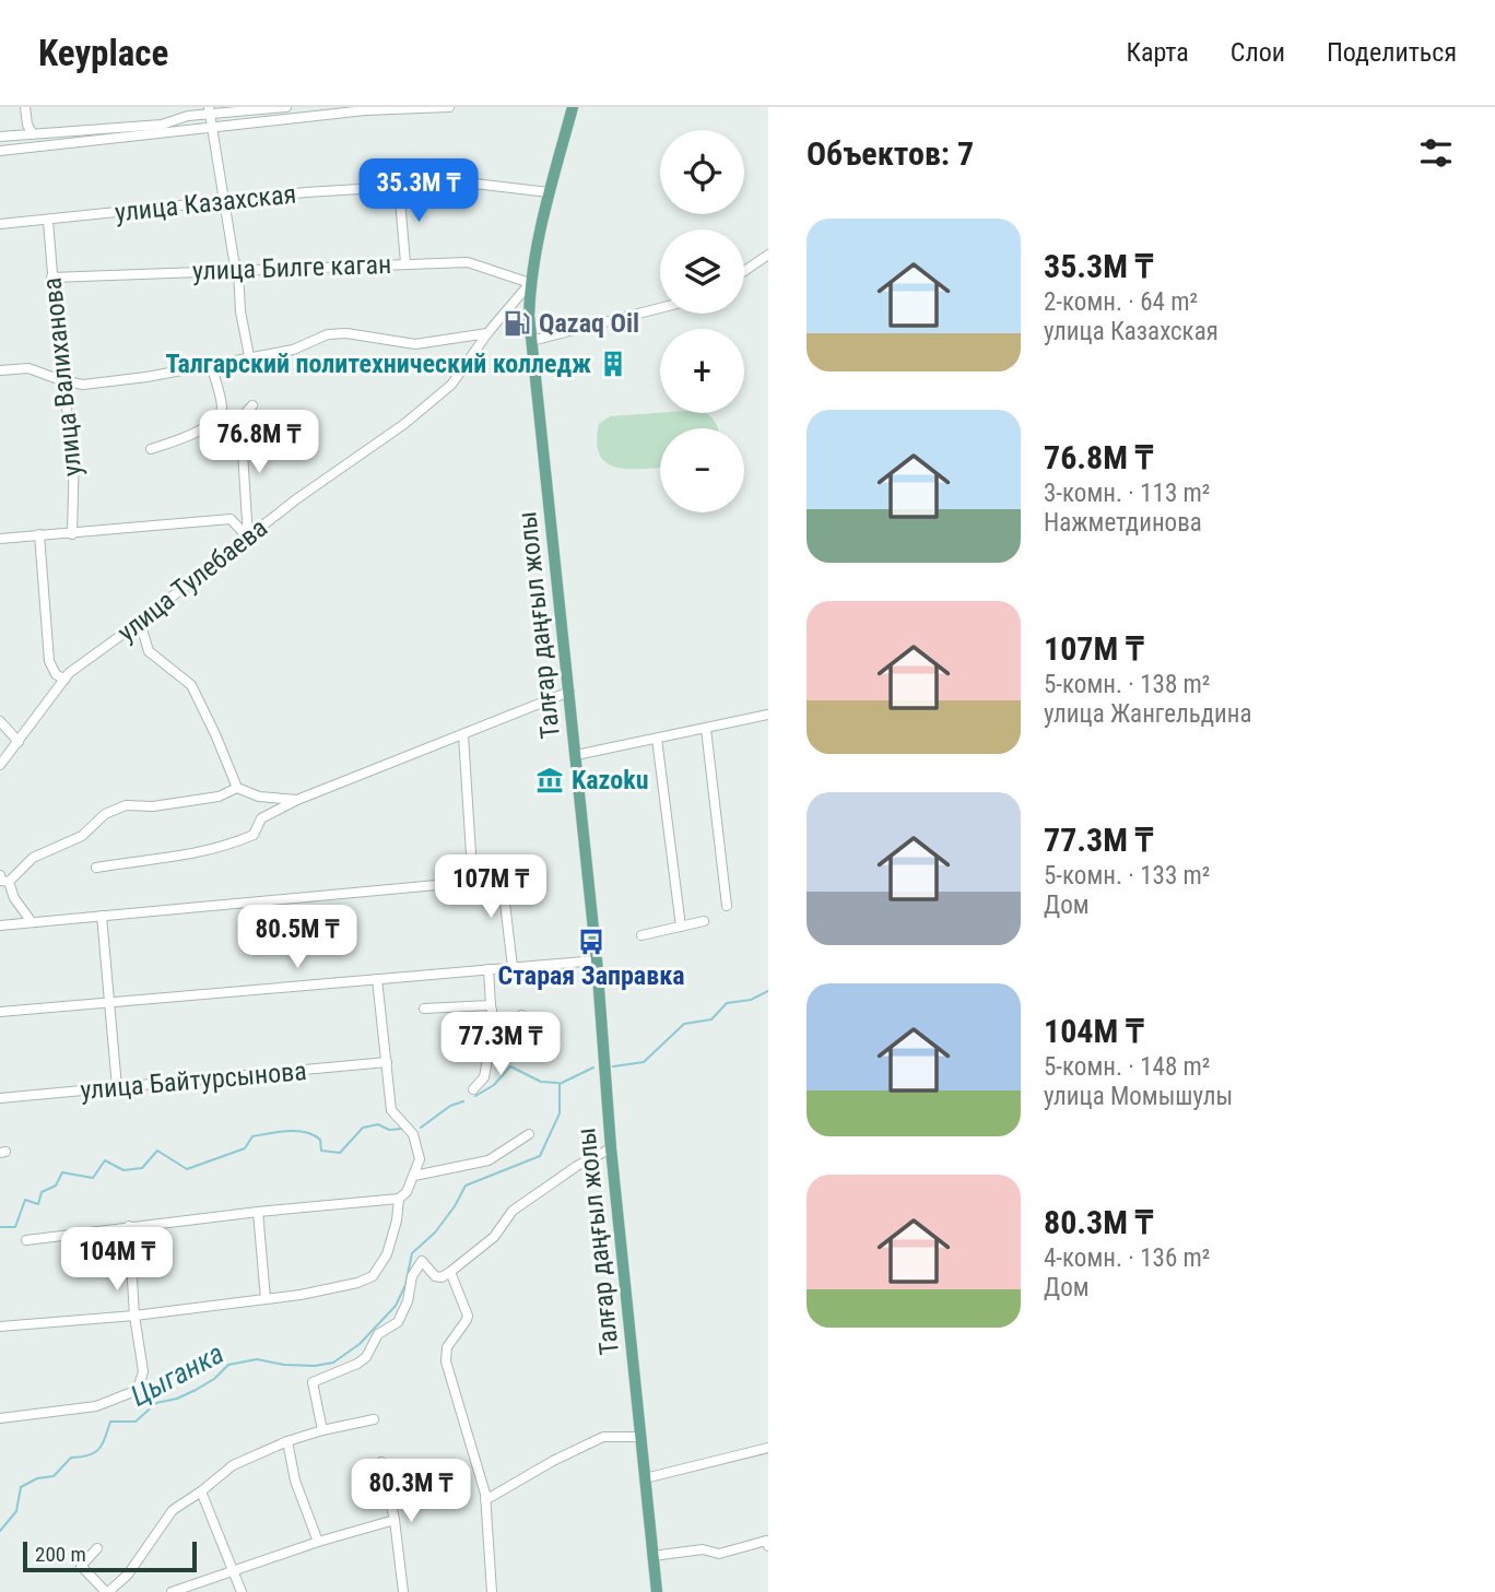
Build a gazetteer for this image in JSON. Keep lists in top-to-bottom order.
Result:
{
  "streets": {
    "main road": ["Талғар даңғыл жолы"],
    "street": [
      "улица Казахская",
      "улица Билге каган",
      "улица Валиханова",
      "улица Тулебаева",
      "улица Байтурсынова"
    ]
  },
  "crossings": [
    ["улица Казахская", "улица Валиханова"],
    ["улица Казахская", "Талғар даңғыл жолы"],
    ["улица Билге каган", "улица Валиханова"],
    ["улица Билге каган", "улица Тулебаева"],
    ["улица Билге каган", "Талғар даңғыл жолы"],
    ["улица Тулебаева", "Талғар даңғыл жолы"]
  ],
  "water": ["Цыганка"],
  "places": {
    "fuel station": ["Qazaq Oil"],
    "building": ["Талгарский политехнический колледж"],
    "museum": ["Kazoku"],
    "bus stop": ["Старая Заправка"]
  },
  "scale_bar": "200 m",
  "page": {
    "header": "Keyplace",
    "nav": ["Карта", "Слои", "Поделиться"],
    "heading": "Объектов: 7",
    "map_buttons": ["+", "−"],
    "price": [
      "35.3M ₸",
      "76.8M ₸",
      "107M ₸",
      "80.5M ₸",
      "77.3M ₸",
      "104M ₸",
      "80.3M ₸"
    ],
    "list": [
      {
        "name": "35.3M ₸",
        "note": "2-комн. · 64 m² · улица Казахская"
      },
      {
        "name": "76.8M ₸",
        "note": "3-комн. · 113 m² · Нажметдинова"
      },
      {
        "name": "107M ₸",
        "note": "5-комн. · 138 m² · улица Жангельдина"
      },
      {
        "name": "77.3M ₸",
        "note": "5-комн. · 133 m² · Дом"
      },
      {
        "name": "104M ₸",
        "note": "5-комн. · 148 m² · улица Момышулы"
      },
      {
        "name": "80.3M ₸",
        "note": "4-комн. · 136 m² · Дом"
      }
    ],
    "scale": "200 m"
  }
}
